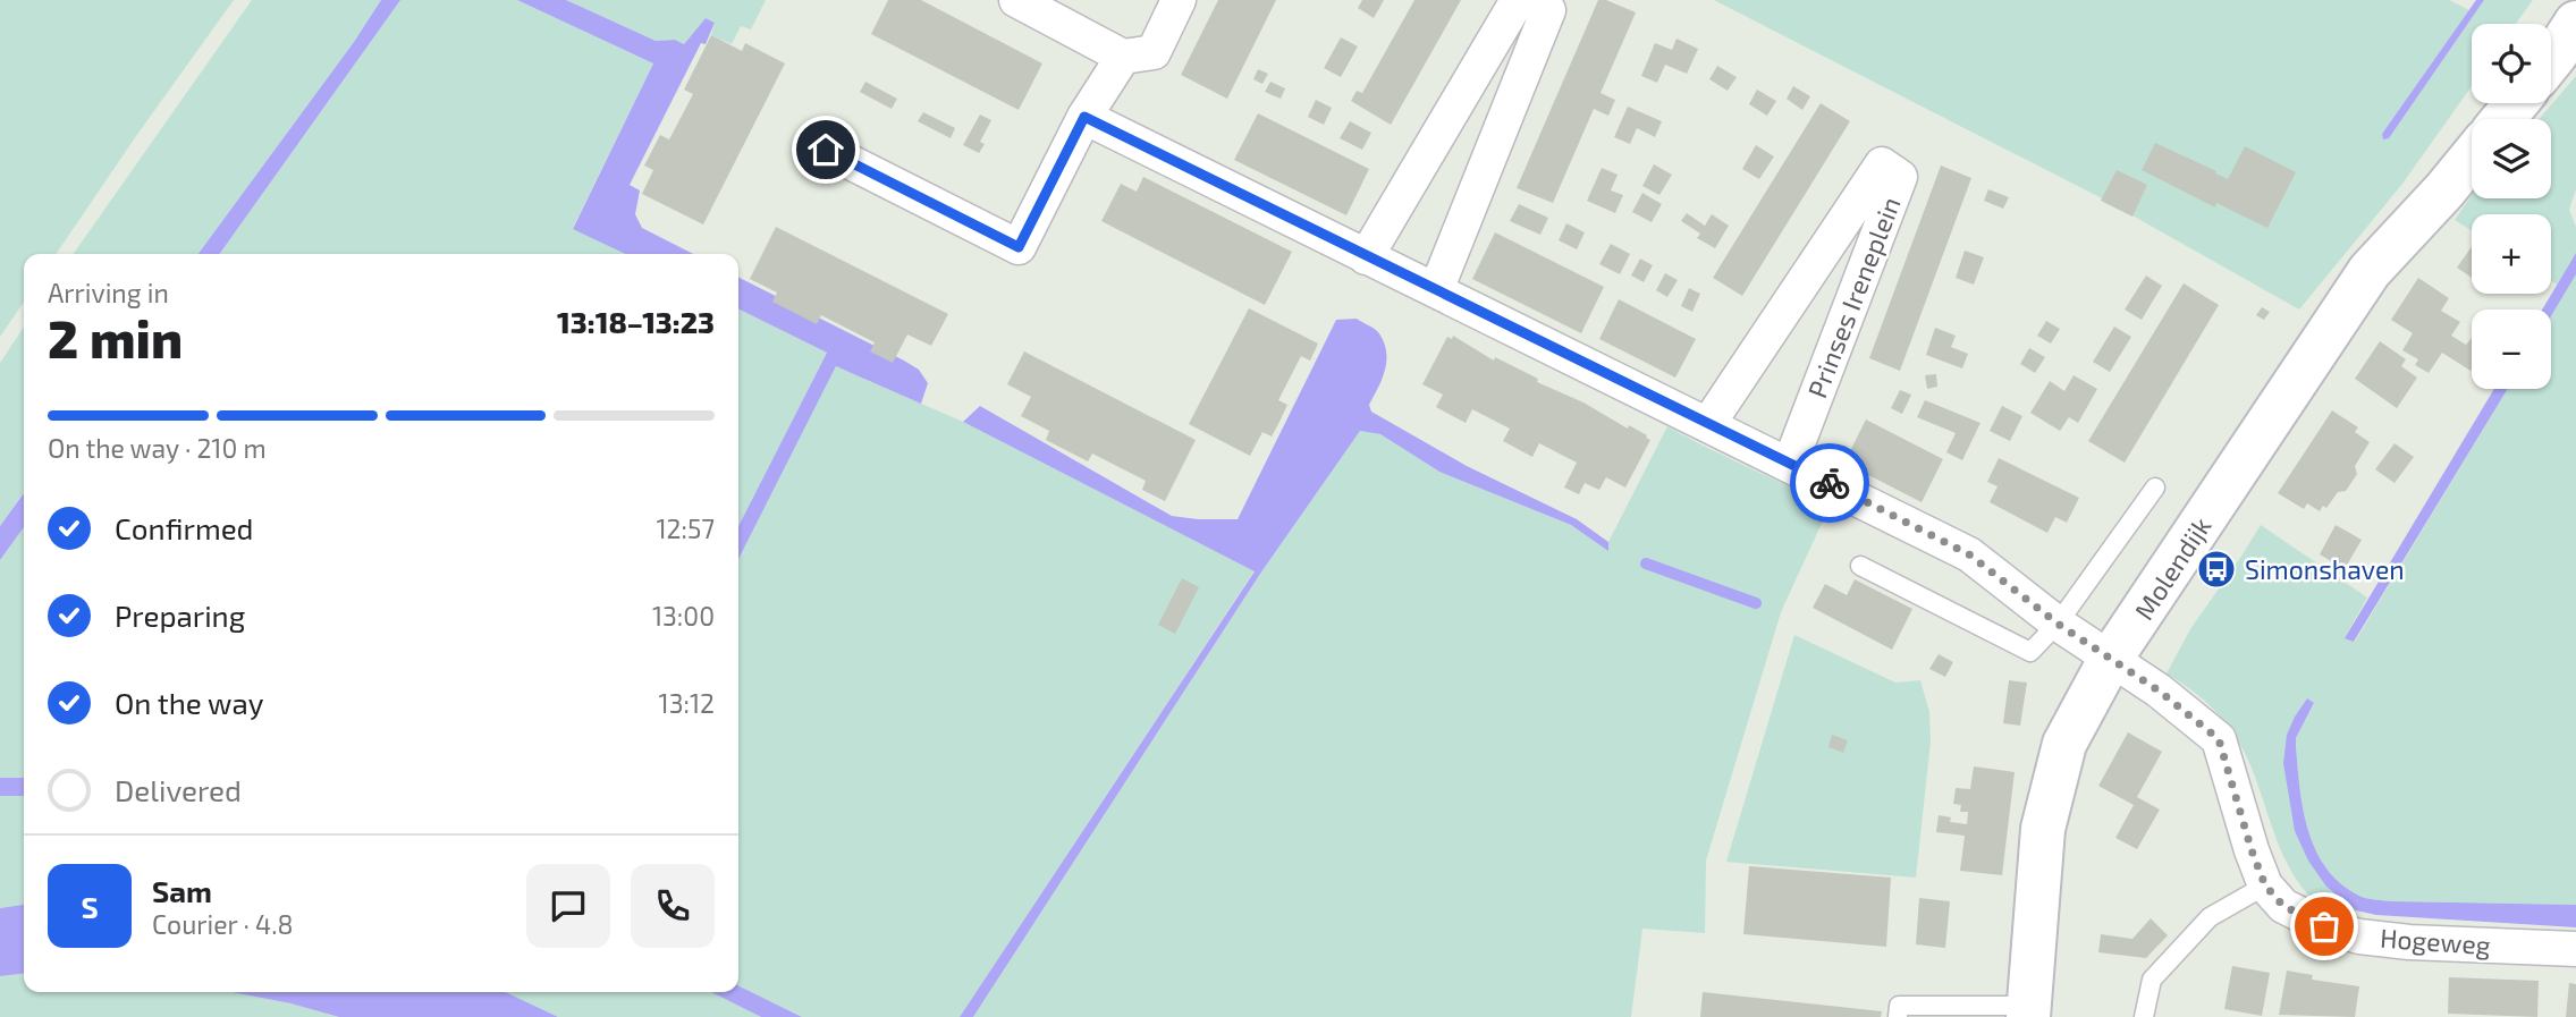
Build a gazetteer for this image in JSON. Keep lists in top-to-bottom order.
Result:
{
  "streets": {
    "main road": ["Molendijk"],
    "street": ["Prinses Ireneplein", "Hogeweg"]
  },
  "crossings": [
    ["Prinses Ireneplein", "Hogeweg"],
    ["Molendijk", "Hogeweg"]
  ],
  "places": {
    "bus stop": ["Simonshaven"]
  },
  "page": {
    "map_buttons": ["+", "−"],
    "heading": ["2 min", "Arriving in", "13:18–13:23"],
    "panel": ["Sam", "Courier · 4.8"],
    "bar": "On the way · 210 m",
    "list": [
      ["Confirmed", "12:57"],
      ["Preparing", "13:00"],
      ["On the way", "13:12"],
      "Delivered"
    ],
    "round": "S"
  }
}
